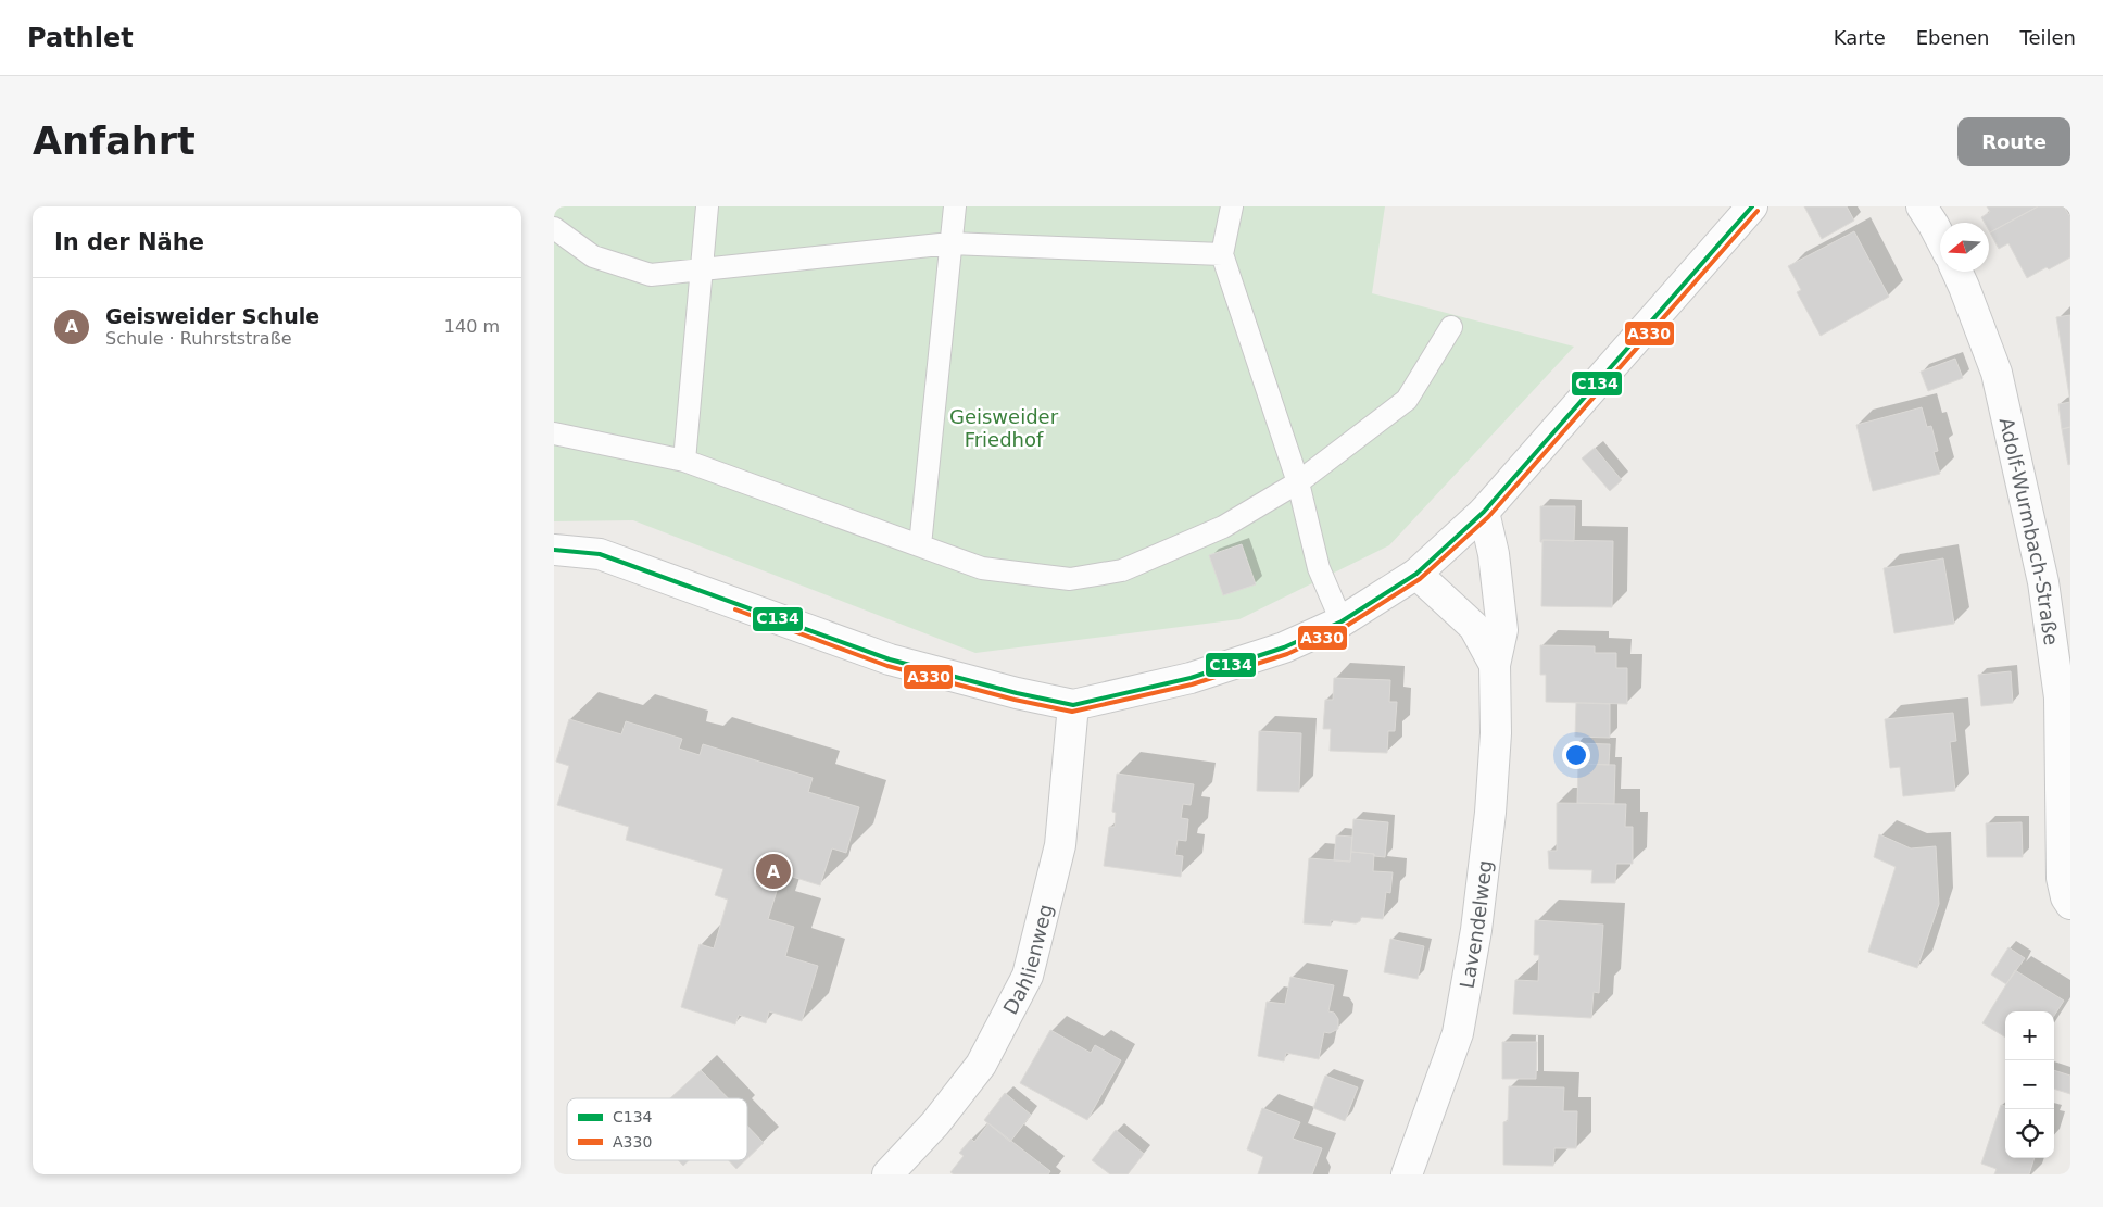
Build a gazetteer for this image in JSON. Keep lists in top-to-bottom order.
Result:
{
  "streets": {
    "street": ["Adolf-Wurmbach-Straße", "Lavendelweg", "Dahlienweg"]
  },
  "parks": ["Geisweider Friedhof"],
  "lines": ["transit line C134", "transit line A330"],
  "legend": ["C134", "A330"],
  "north": "left",
  "page": {
    "header": "Pathlet",
    "nav": ["Karte", "Ebenen", "Teilen"],
    "buttons": "Route",
    "title": "Anfahrt",
    "heading": "In der Nähe",
    "list": [
      {
        "mark": "A",
        "name": "Geisweider Schule",
        "note": "Schule · Ruhrststraße",
        "value": "140 m"
      }
    ],
    "pins": "A",
    "map_buttons": ["+", "−"]
  }
}
